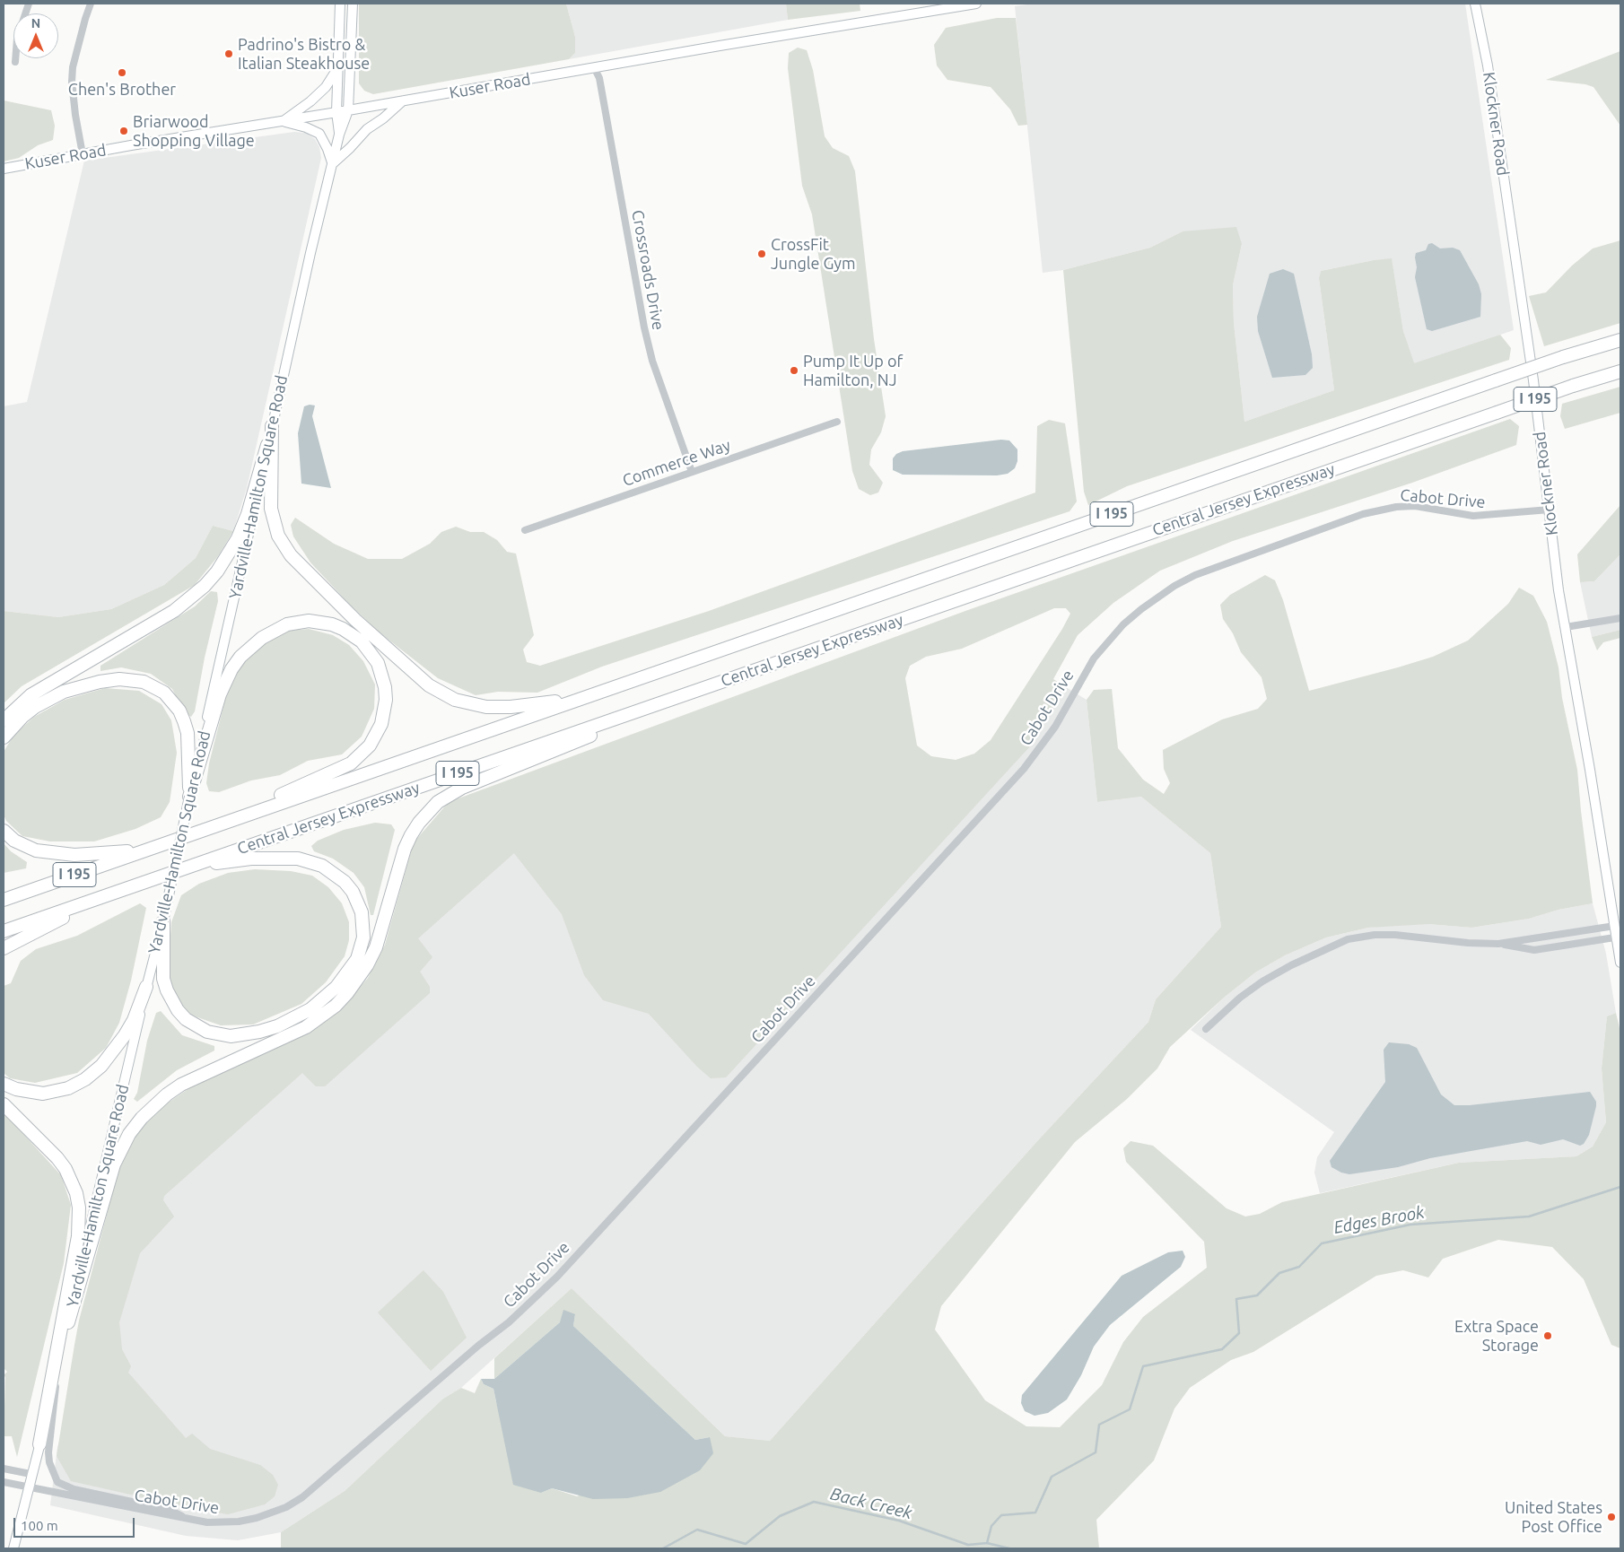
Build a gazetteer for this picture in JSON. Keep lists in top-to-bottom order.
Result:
{
  "streets": {
    "highway": ["I 195", "Central Jersey Expressway"],
    "street": [
      "Kuser Road",
      "Klockner Road",
      "Crossroads Drive",
      "Commerce Way",
      "Yardville-Hamilton Square Road",
      "Cabot Drive"
    ]
  },
  "crossings": [
    ["Kuser Road", "Crossroads Drive"],
    ["Kuser Road", "Yardville-Hamilton Square Road"],
    ["Klockner Road", "Cabot Drive"],
    ["Crossroads Drive", "Commerce Way"],
    ["Yardville-Hamilton Square Road", "Cabot Drive"]
  ],
  "water": ["Edges Brook", "Back Creek"],
  "places": [
    "Padrino's Bistro & Italian Steakhouse",
    "Chen's Brother",
    "Briarwood Shopping Village",
    "CrossFit Jungle Gym",
    "Pump It Up of Hamilton, NJ",
    "Extra Space Storage",
    "United States Post Office"
  ],
  "scale_bar": "100 m",
  "north": "top"
}
